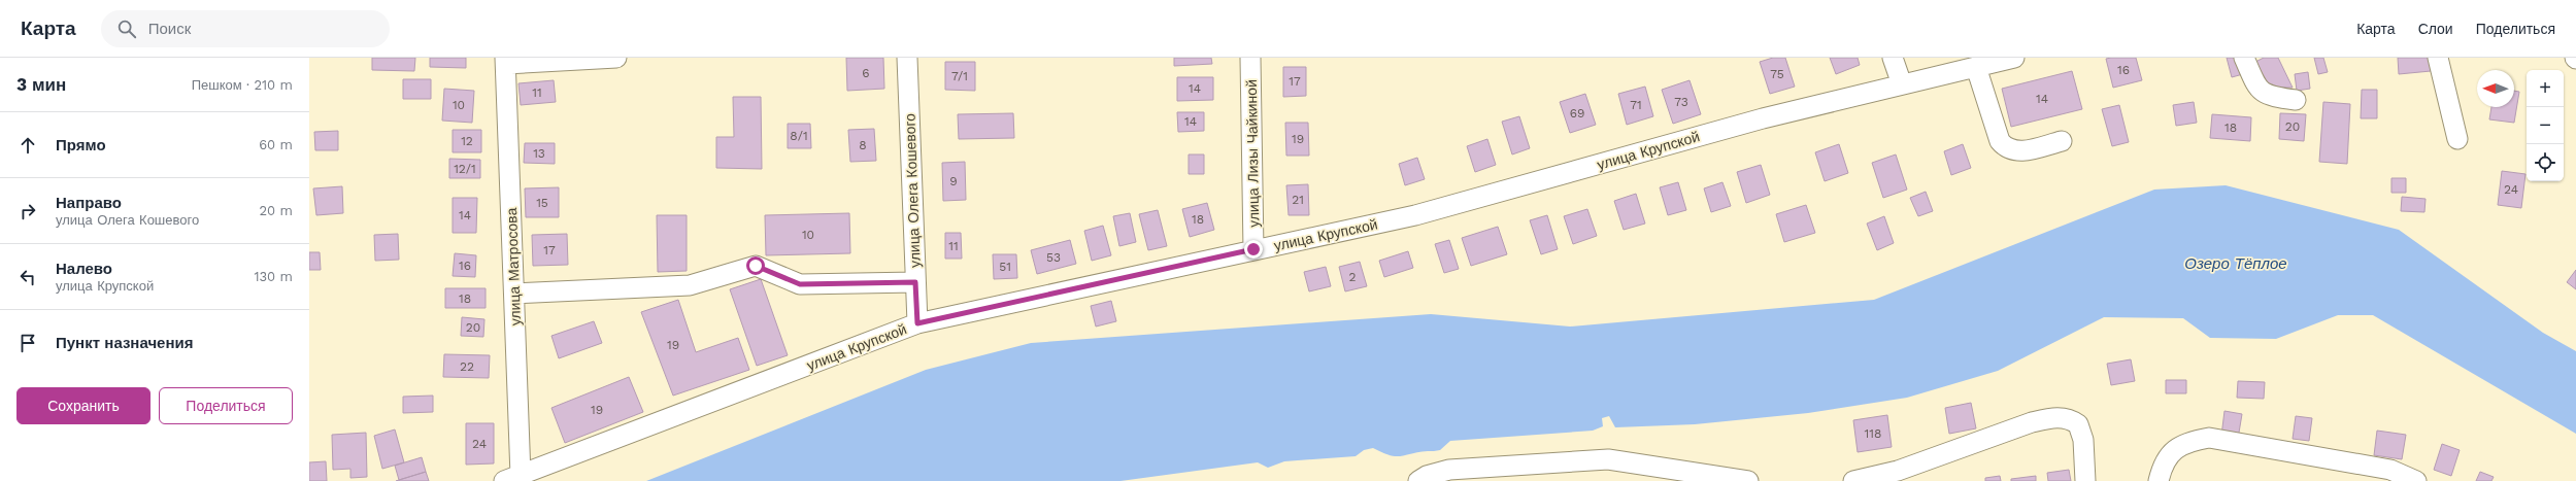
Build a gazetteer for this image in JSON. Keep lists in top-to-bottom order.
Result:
{
  "streets": {
    "street": [
      "улица Крупской",
      "улица Лизы Чайкиной",
      "улица Олега Кошевого",
      "улица Матросова"
    ]
  },
  "crossings": [
    ["улица Крупской", "улица Лизы Чайкиной"],
    ["улица Крупской", "улица Олега Кошевого"],
    ["улица Крупской", "улица Матросова"]
  ],
  "water": ["Озеро Тёплое"],
  "house_numbers": [
    "16",
    "6",
    "75",
    "7/1",
    "17",
    "14",
    "11",
    "14",
    "73",
    "10",
    "71",
    "69",
    "14",
    "20",
    "18",
    "8/1",
    "19",
    "12",
    "8",
    "13",
    "12/1",
    "9",
    "24",
    "21",
    "15",
    "14",
    "18",
    "10",
    "11",
    "17",
    "53",
    "16",
    "51",
    "2",
    "18",
    "20",
    "19",
    "22",
    "19",
    "118",
    "24"
  ],
  "north": "left",
  "page": {
    "header": "Карта",
    "search": "Поиск",
    "nav": ["Карта", "Слои", "Поделиться"],
    "heading": ["3 мин", "Пешком · 210 m"],
    "map_buttons": ["+", "−"],
    "list": [
      ["Прямо", "60 m"],
      ["Направо", "улица Олега Кошевого", "20 m"],
      ["Налево", "улица Крупской", "130 m"],
      "Пункт назначения"
    ],
    "buttons": ["Сохранить", "Поделиться"]
  }
}
